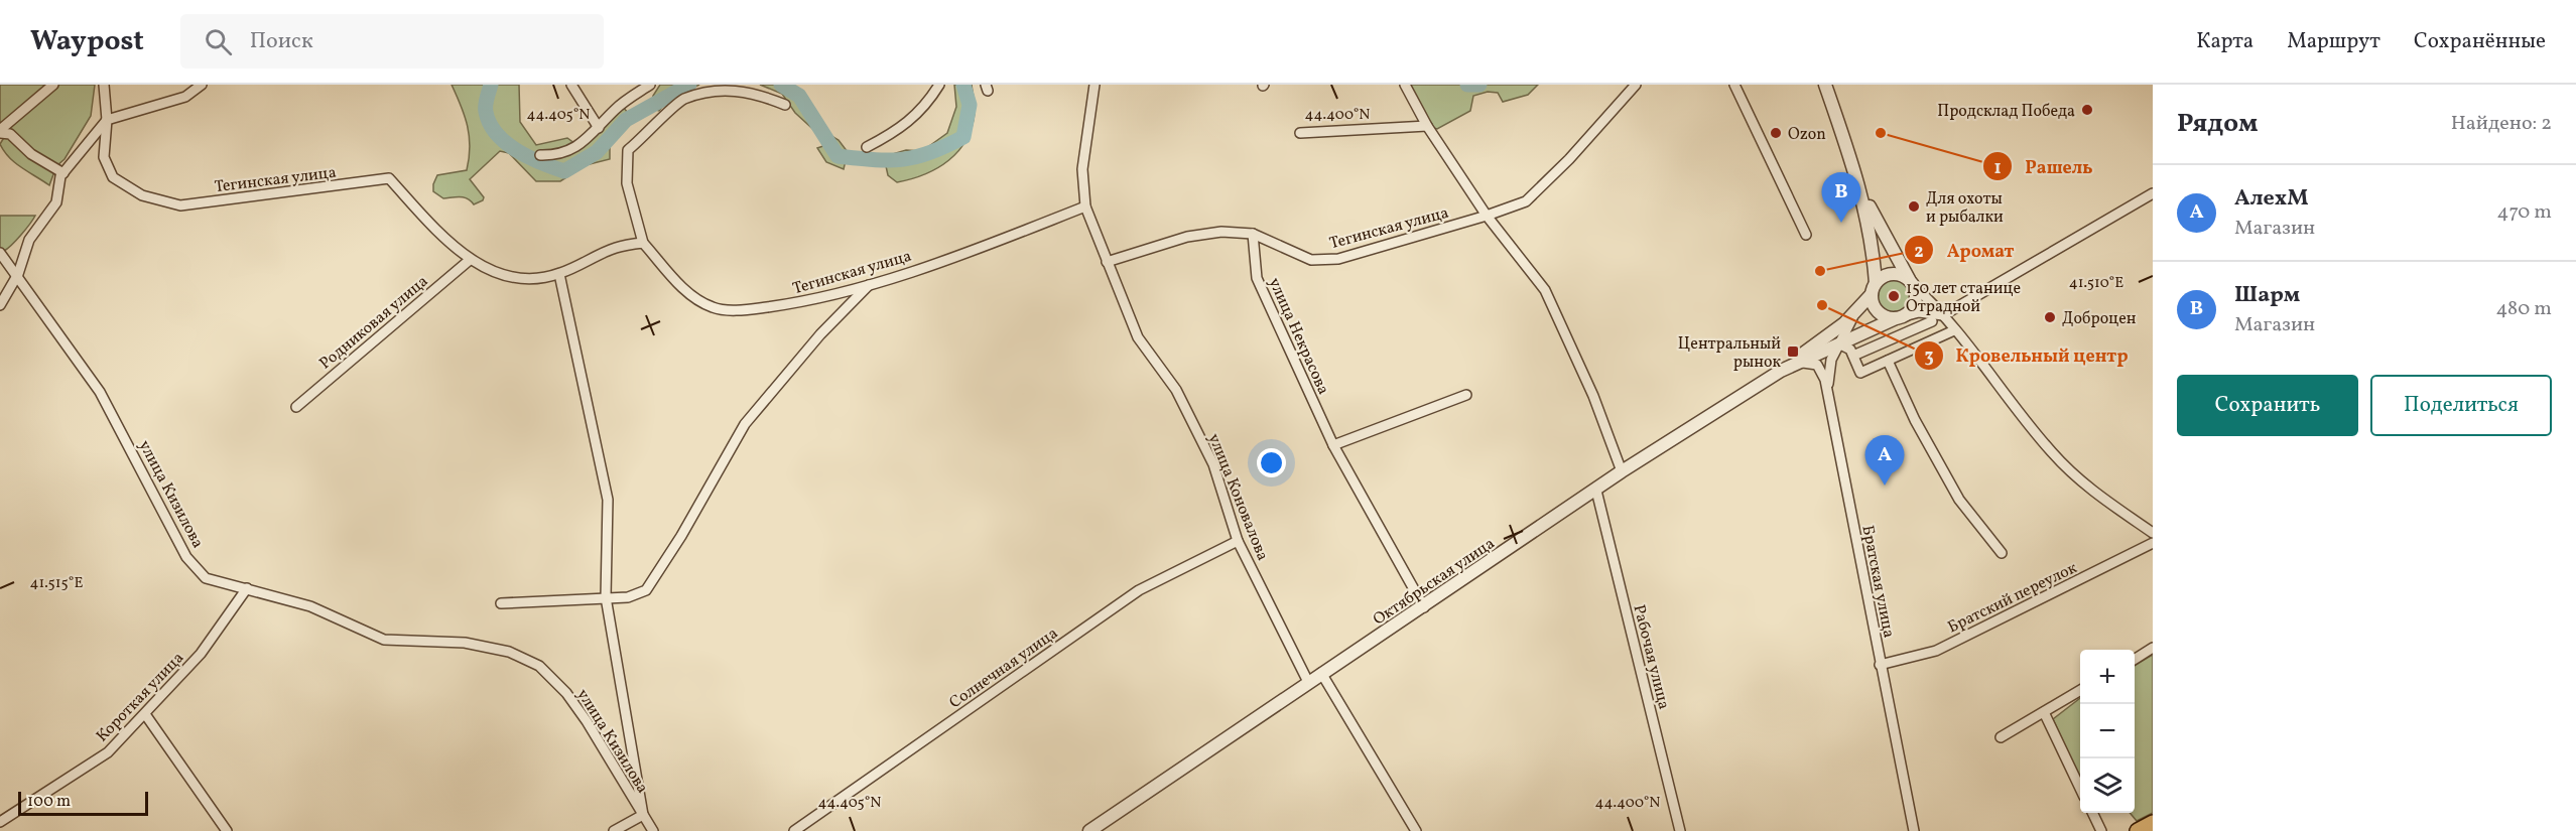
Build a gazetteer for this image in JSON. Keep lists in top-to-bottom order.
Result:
{
  "streets": {
    "street": [
      "Тегинская улица",
      "Родниковая улица",
      "улица Некрасова",
      "улица Кизилова",
      "улица Коновалова",
      "Октябрьская улица",
      "Братская улица",
      "Братский переулок",
      "Рабочая улица",
      "Солнечная улица",
      "Короткая улица"
    ]
  },
  "crossings": [
    ["Тегинская улица", "Родниковая улица"],
    ["Тегинская улица", "улица Некрасова"],
    ["Тегинская улица", "улица Кизилова"],
    ["Тегинская улица", "улица Коновалова"],
    ["улица Некрасова", "Октябрьская улица"],
    ["улица Кизилова", "Короткая улица"],
    ["улица Коновалова", "Октябрьская улица"],
    ["улица Коновалова", "Солнечная улица"],
    ["Октябрьская улица", "Братская улица"],
    ["Октябрьская улица", "Рабочая улица"],
    ["Братская улица", "Братский переулок"]
  ],
  "places": {
    "other": [
      "Продсклад Победа",
      "Ozon",
      "Рашель",
      "Для охоты и рыбалки",
      "Аромат",
      "150 лет станице Отрадной",
      "Кровельный центр",
      "Доброцен"
    ],
    "transit": ["Центральный рынок"]
  },
  "scale_bar": "100 m",
  "page": {
    "header": "Waypost",
    "search": "Поиск",
    "nav": ["Карта", "Маршрут", "Сохранённые"],
    "heading": ["Рядом", "Найдено: 2"],
    "list": [
      {
        "mark": "A",
        "name": "АлехМ",
        "note": "Магазин",
        "value": "470 m"
      },
      {
        "mark": "B",
        "name": "Шарм",
        "note": "Магазин",
        "value": "480 m"
      }
    ],
    "pins": ["B", "A"],
    "buttons": ["Сохранить", "Поделиться"],
    "map_buttons": ["+", "−"],
    "scale": "100 m"
  },
  "coordinates": [
    "44.405°N",
    "44.400°N",
    "41.510°E",
    "41.515°E"
  ]
}
